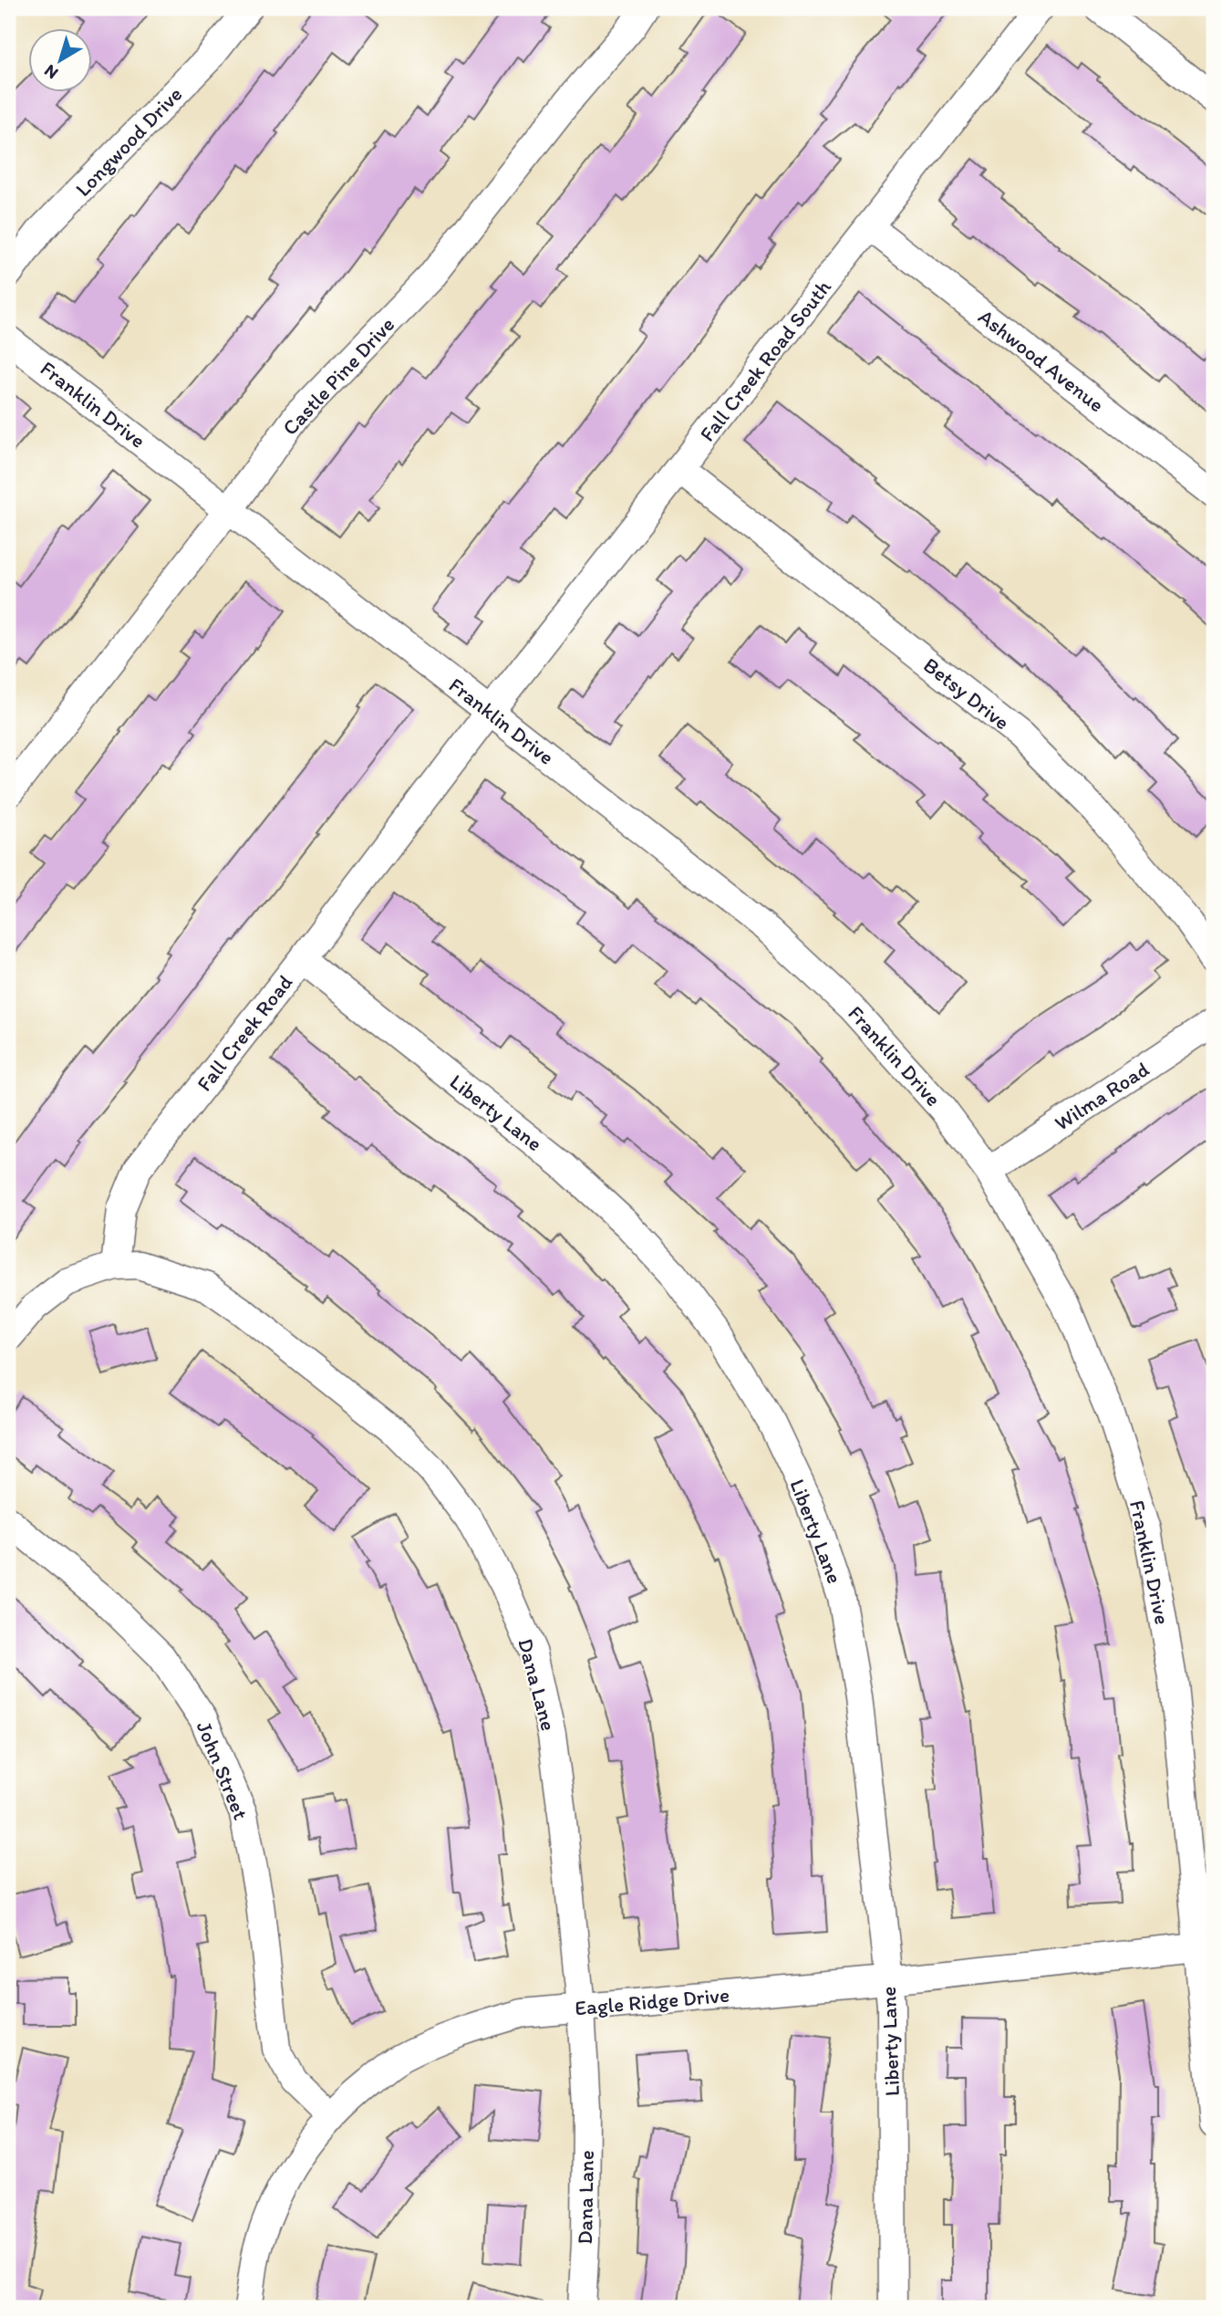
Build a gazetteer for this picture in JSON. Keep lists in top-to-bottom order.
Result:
{
  "streets": {
    "street": [
      "Longwood Drive",
      "Fall Creek Road South",
      "Ashwood Avenue",
      "Castle Pine Drive",
      "Franklin Drive",
      "Betsy Drive",
      "Fall Creek Road",
      "Wilma Road",
      "Liberty Lane",
      "Dana Lane",
      "John Street",
      "Eagle Ridge Drive"
    ]
  },
  "crossings": [
    ["Fall Creek Road South", "Ashwood Avenue"],
    ["Fall Creek Road South", "Franklin Drive"],
    ["Fall Creek Road South", "Betsy Drive"],
    ["Fall Creek Road South", "Fall Creek Road"],
    ["Castle Pine Drive", "Franklin Drive"],
    ["Franklin Drive", "Fall Creek Road"],
    ["Franklin Drive", "Wilma Road"],
    ["Franklin Drive", "Eagle Ridge Drive"],
    ["Fall Creek Road", "Liberty Lane"],
    ["Fall Creek Road", "Dana Lane"],
    ["Liberty Lane", "Eagle Ridge Drive"],
    ["Dana Lane", "Eagle Ridge Drive"],
    ["John Street", "Eagle Ridge Drive"]
  ],
  "north": "bottom left"
}
